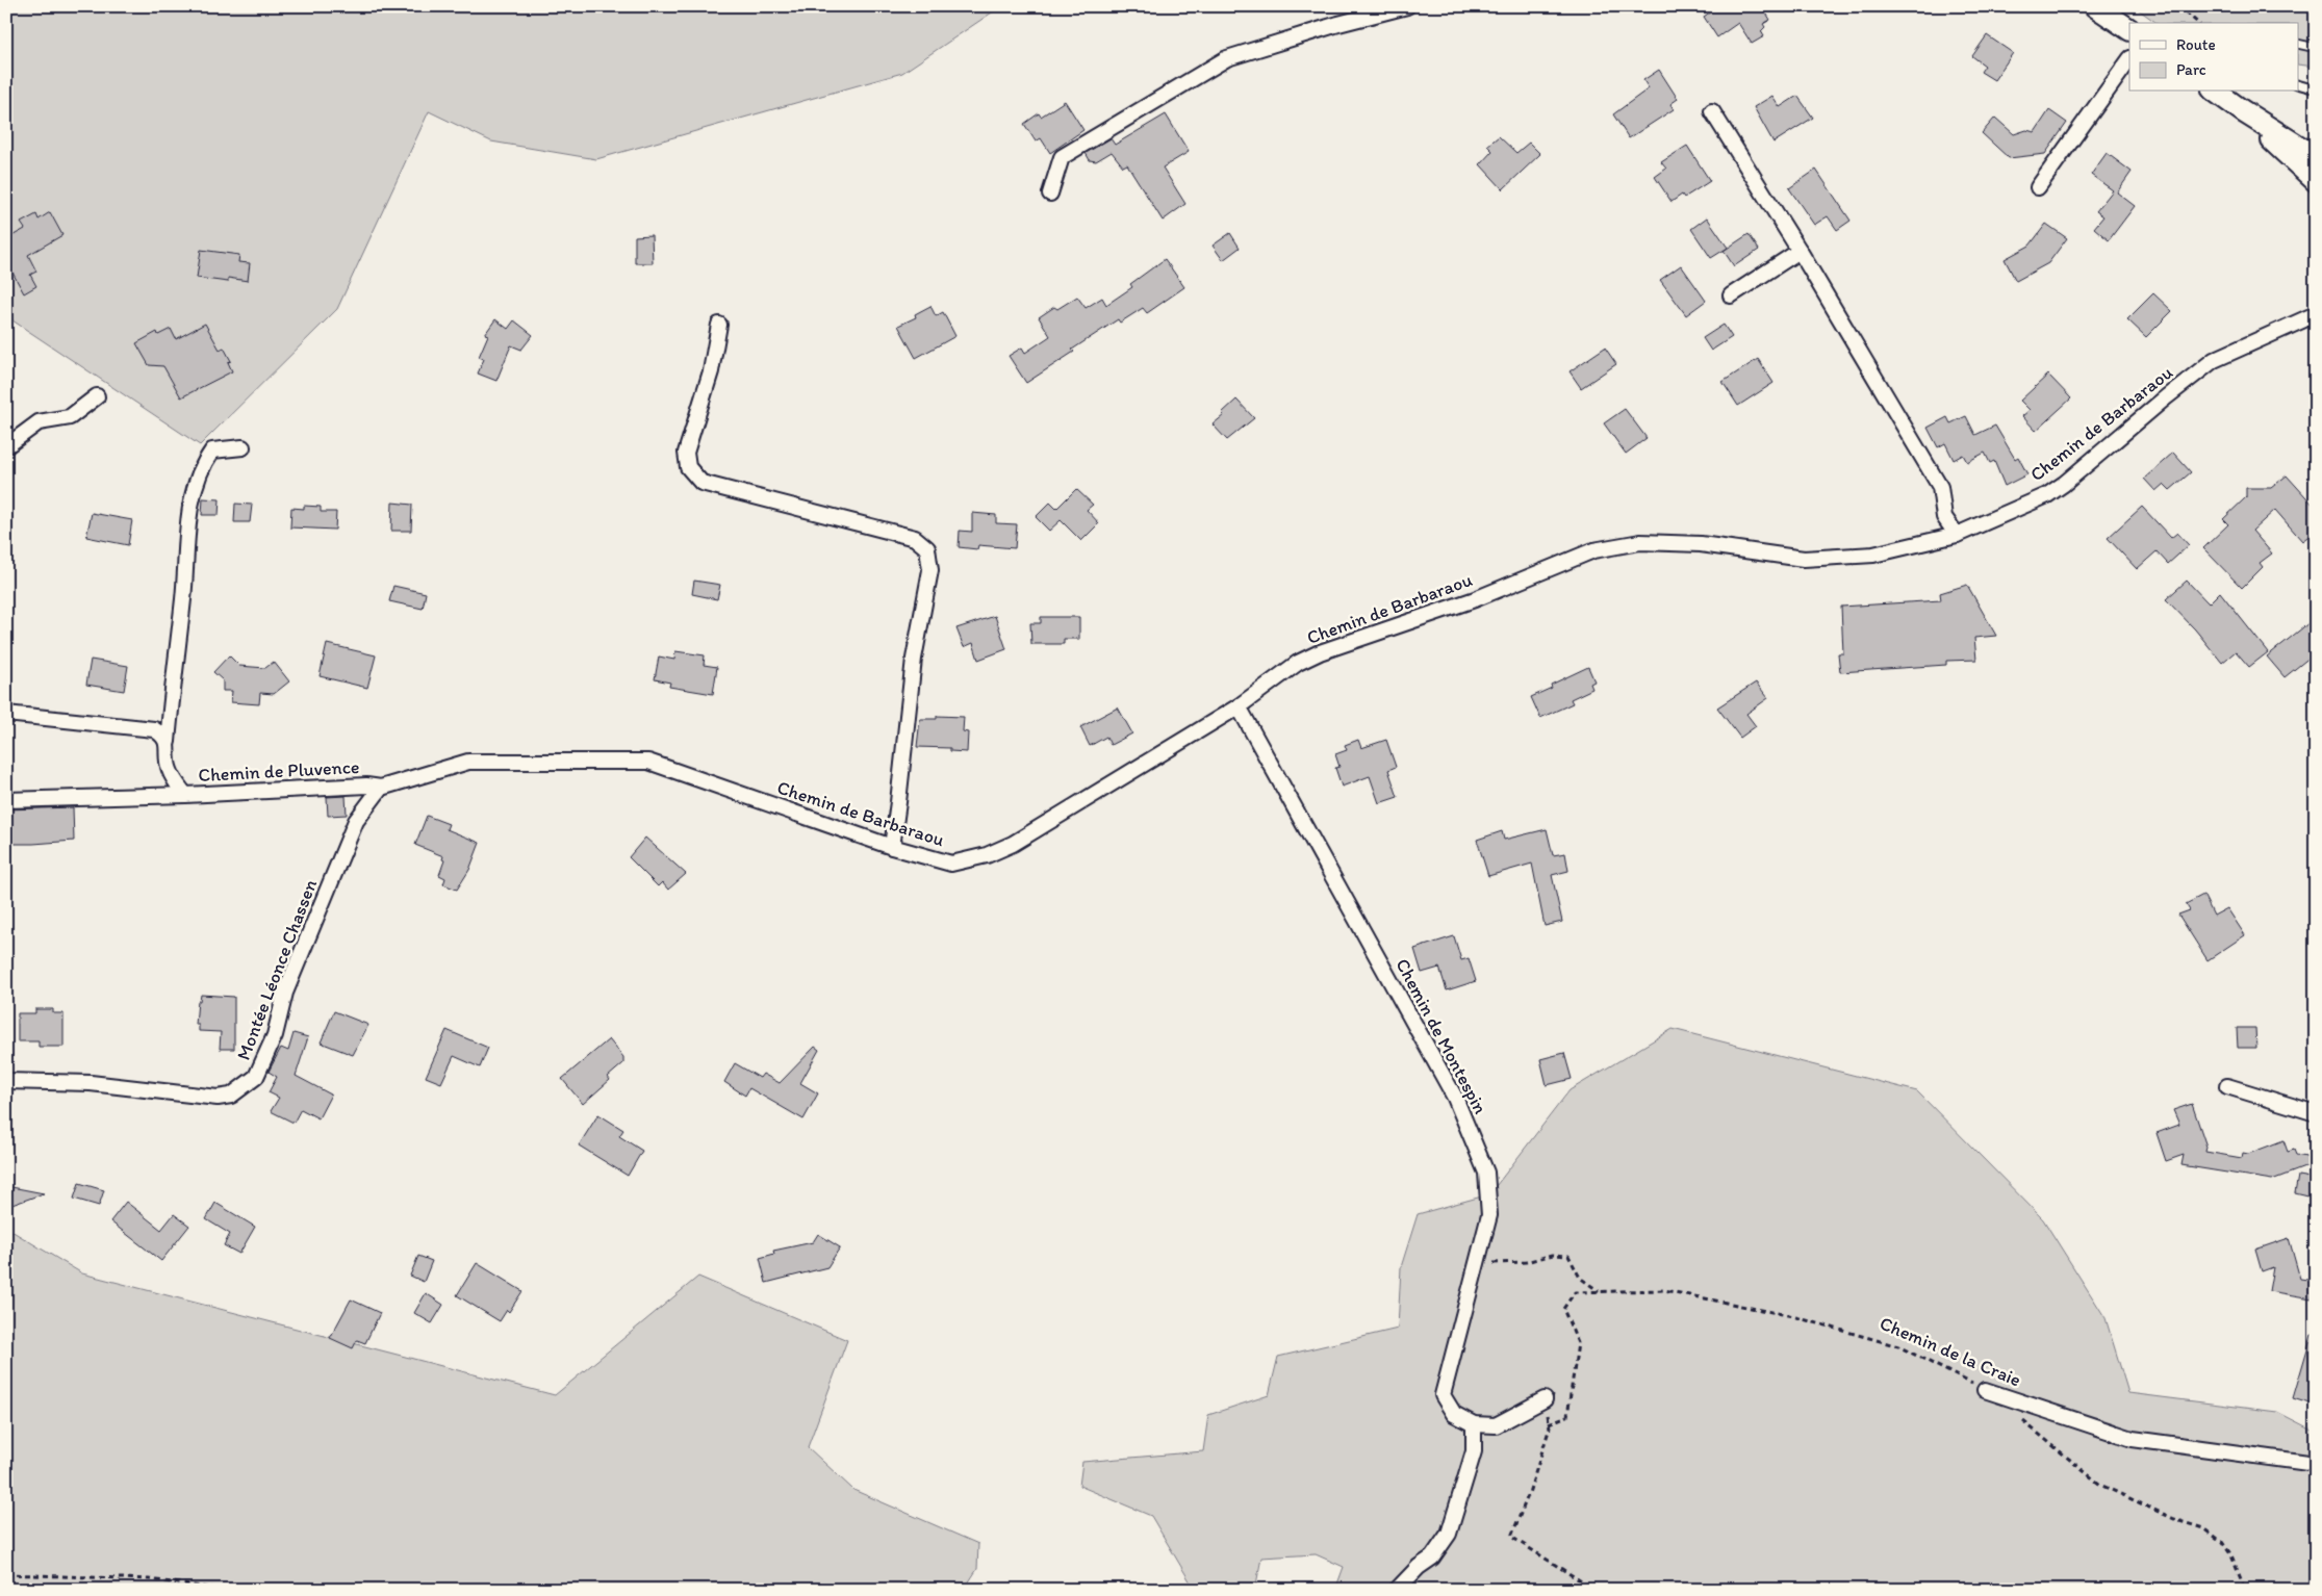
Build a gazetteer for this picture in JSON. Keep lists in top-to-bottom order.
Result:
{
  "streets": {
    "street": [
      "Chemin de Barbaraou",
      "Chemin de Pluvence",
      "Montée Léonce Chassen",
      "Chemin de Montespin",
      "Chemin de la Craie"
    ]
  },
  "crossings": [
    ["Chemin de Barbaraou", "Chemin de Pluvence"],
    ["Chemin de Barbaraou", "Montée Léonce Chassen"],
    ["Chemin de Barbaraou", "Chemin de Montespin"],
    ["Chemin de Pluvence", "Montée Léonce Chassen"]
  ],
  "legend": ["Route", "Parc"]
}
